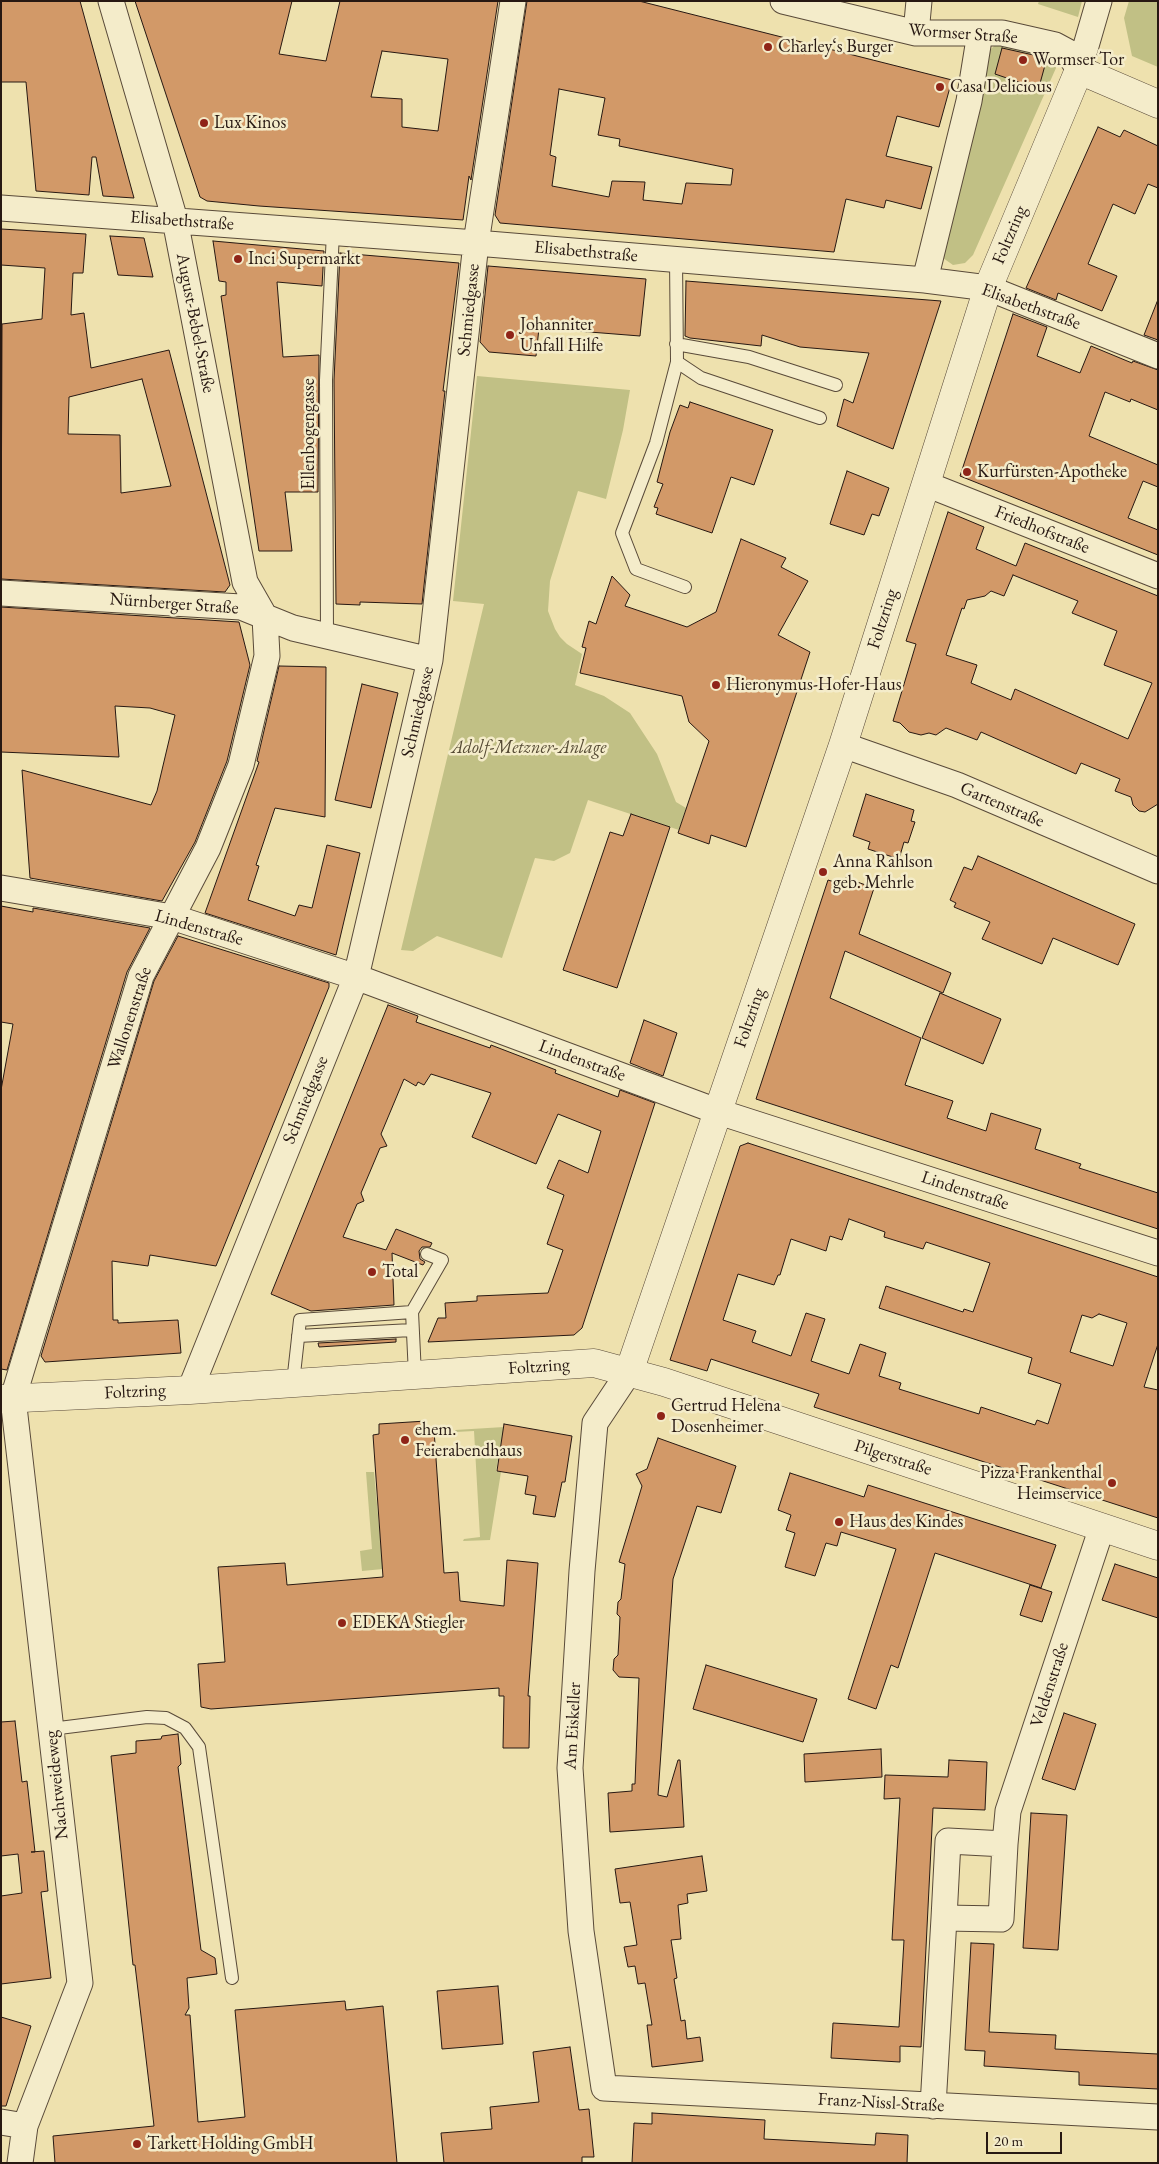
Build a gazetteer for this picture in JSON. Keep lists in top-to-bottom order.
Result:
{
  "streets": {
    "street": [
      "Wormser Straße",
      "Elisabethstraße",
      "Foltzring",
      "Schmiedgasse",
      "August-Bebel-Straße",
      "Friedhofstraße",
      "Nürnberger Straße",
      "Gartenstraße",
      "Lindenstraße",
      "Wallonenstraße",
      "Pilgerstraße",
      "Veldenstraße",
      "Am Eiskeller",
      "Nachtweideweg",
      "Franz-Nissl-Straße"
    ],
    "lane": ["Ellenbogengasse"]
  },
  "crossings": [
    ["Wormser Straße", "Foltzring"],
    ["Elisabethstraße", "Foltzring"],
    ["Elisabethstraße", "Schmiedgasse"],
    ["Elisabethstraße", "August-Bebel-Straße"],
    ["Elisabethstraße", "Ellenbogengasse"],
    ["Foltzring", "Schmiedgasse"],
    ["Foltzring", "Friedhofstraße"],
    ["Foltzring", "Gartenstraße"],
    ["Foltzring", "Lindenstraße"],
    ["Foltzring", "Wallonenstraße"],
    ["Foltzring", "Pilgerstraße"],
    ["Foltzring", "Am Eiskeller"],
    ["Foltzring", "Nachtweideweg"],
    ["Schmiedgasse", "Nürnberger Straße"],
    ["Schmiedgasse", "Lindenstraße"],
    ["August-Bebel-Straße", "Nürnberger Straße"],
    ["August-Bebel-Straße", "Wallonenstraße"],
    ["Ellenbogengasse", "Nürnberger Straße"],
    ["Nürnberger Straße", "Wallonenstraße"],
    ["Lindenstraße", "Wallonenstraße"],
    ["Wallonenstraße", "Nachtweideweg"],
    ["Pilgerstraße", "Veldenstraße"],
    ["Pilgerstraße", "Am Eiskeller"],
    ["Am Eiskeller", "Franz-Nissl-Straße"]
  ],
  "parks": ["Adolf-Metzner-Anlage"],
  "places": [
    "Charley‘s Burger",
    "Wormser Tor",
    "Casa Delicious",
    "Lux Kinos",
    "Inci Supermarkt",
    "Johanniter Unfall Hilfe",
    "Kurfürsten-Apotheke",
    "Hieronymus-Hofer-Haus",
    "Anna Rahlson geb. Mehrle",
    "Total",
    "Gertrud Helena Dosenheimer",
    "ehem. Feierabendhaus",
    "Pizza Frankenthal Heimservice",
    "Haus des Kindes",
    "EDEKA Stiegler",
    "Tarkett Holding GmbH"
  ],
  "scale_bar": "20 m"
}
